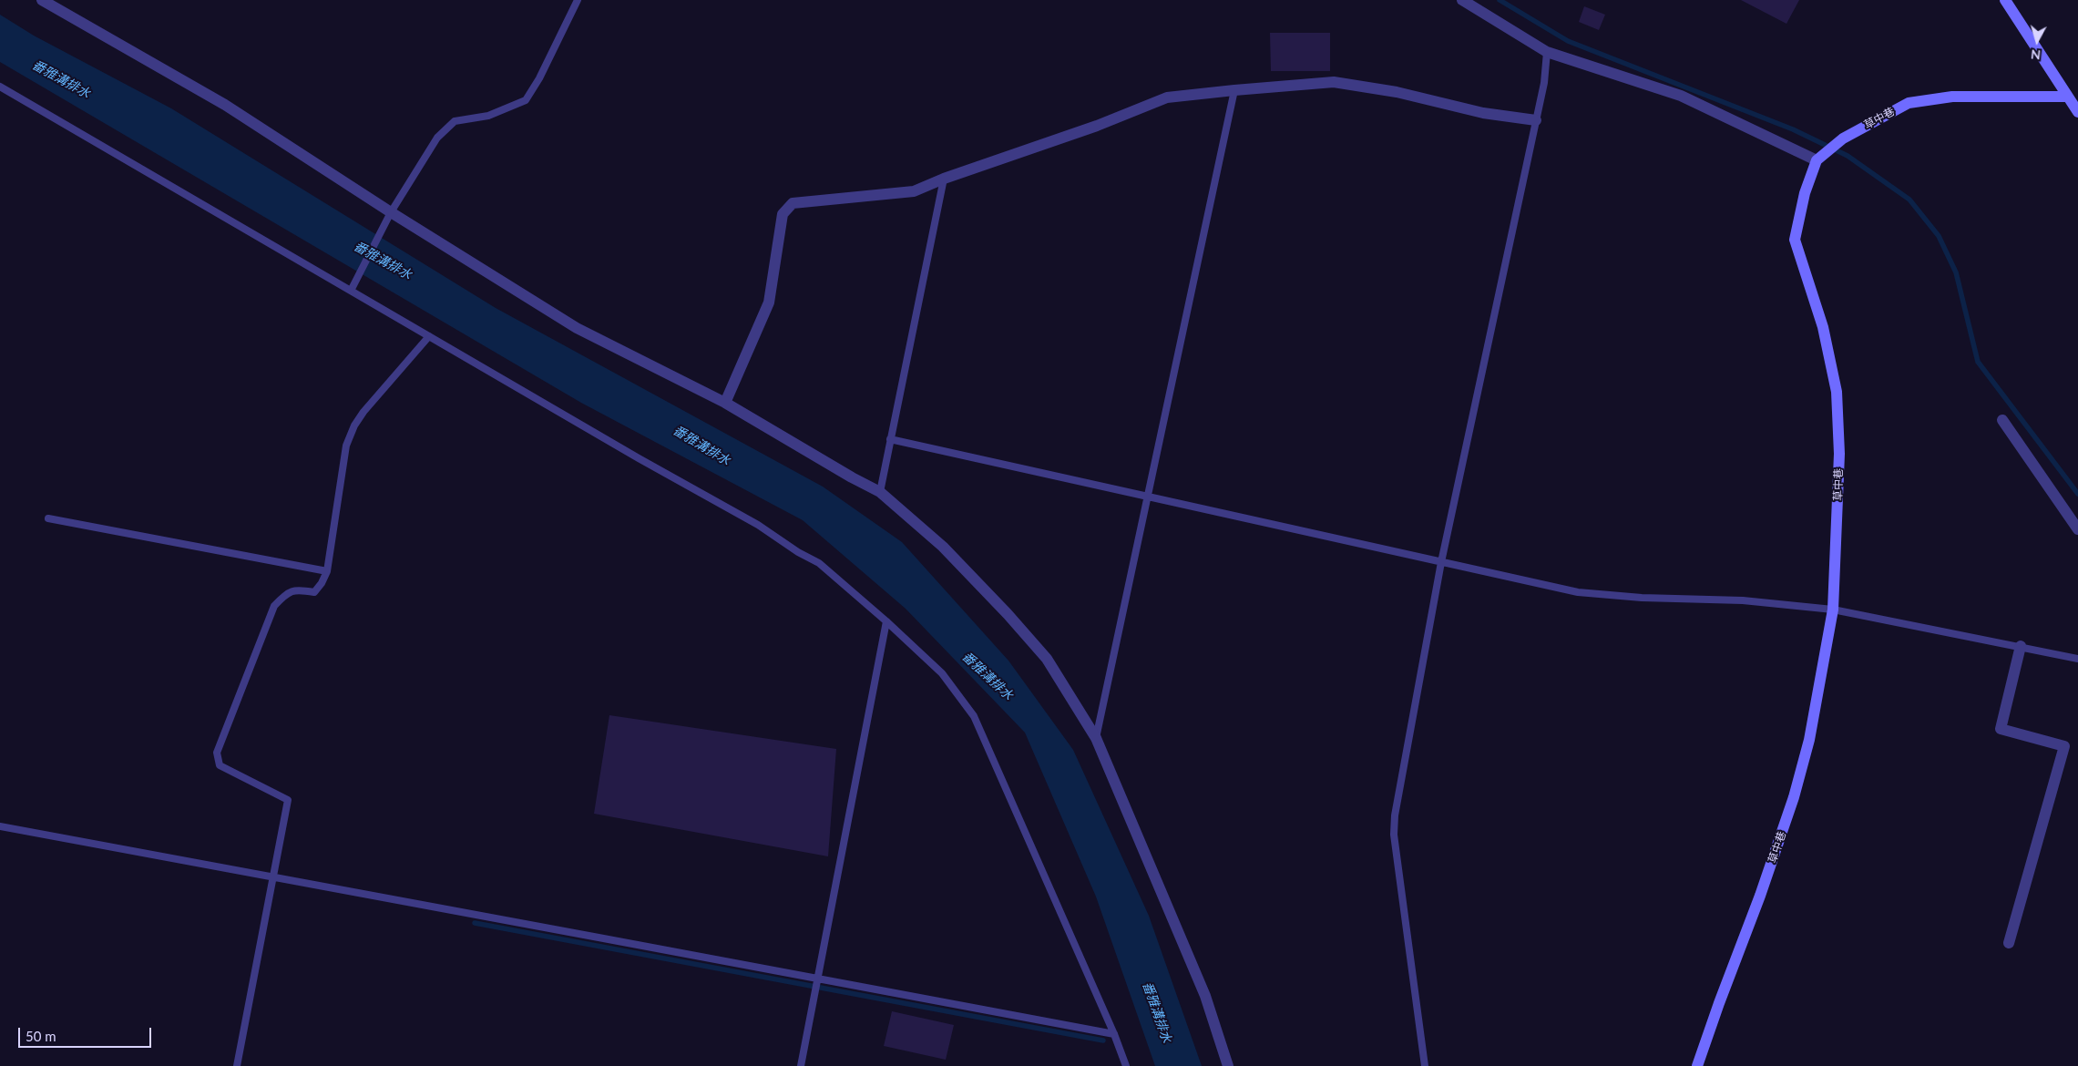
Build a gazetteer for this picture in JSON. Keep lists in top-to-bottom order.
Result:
{
  "streets": {
    "street": ["草中巷"]
  },
  "water": ["番雅溝排水"],
  "scale_bar": "50 m",
  "north": "bottom"
}
